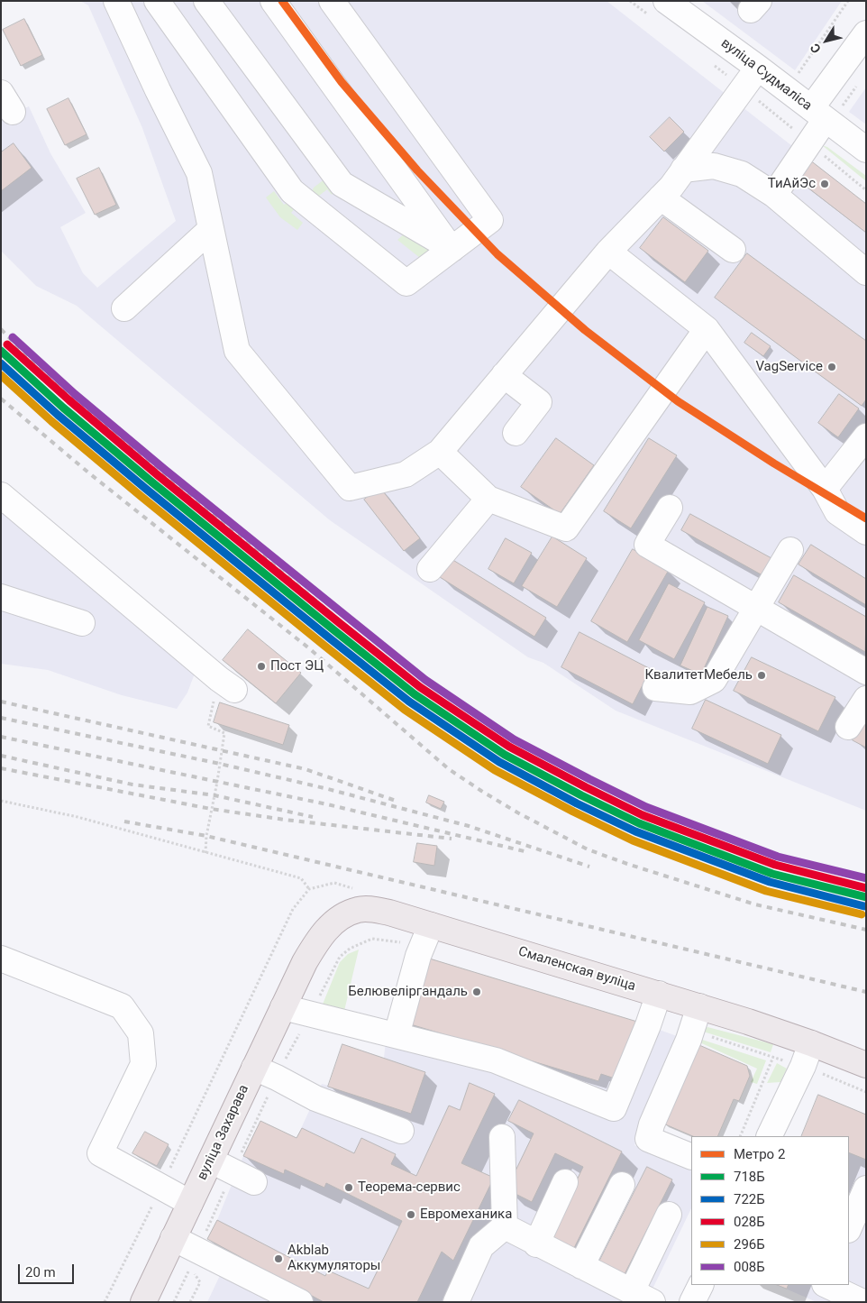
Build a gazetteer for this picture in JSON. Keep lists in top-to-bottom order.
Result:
{
  "streets": {
    "main road": ["Смаленская вуліца", "вуліца Захарава"],
    "street": ["вуліца Судмаліса"]
  },
  "crossings": [
    ["Смаленская вуліца", "вуліца Захарава"]
  ],
  "places": [
    "ТиАйЭс",
    "VagService",
    "Пост ЭЦ",
    "КвалитетМебель",
    "Белювеліргандаль",
    "Теорема-сервис",
    "Евромеханика",
    "Akblab Аккумуляторы"
  ],
  "lines": [
    "metro line 2",
    "transit line 008Б",
    "transit line 028Б",
    "transit line 718Б",
    "transit line 722Б",
    "transit line 296Б"
  ],
  "legend": [
    "Метро 2",
    "718Б",
    "722Б",
    "028Б",
    "296Б",
    "008Б"
  ],
  "scale_bar": "20 m",
  "north": "bottom left"
}
